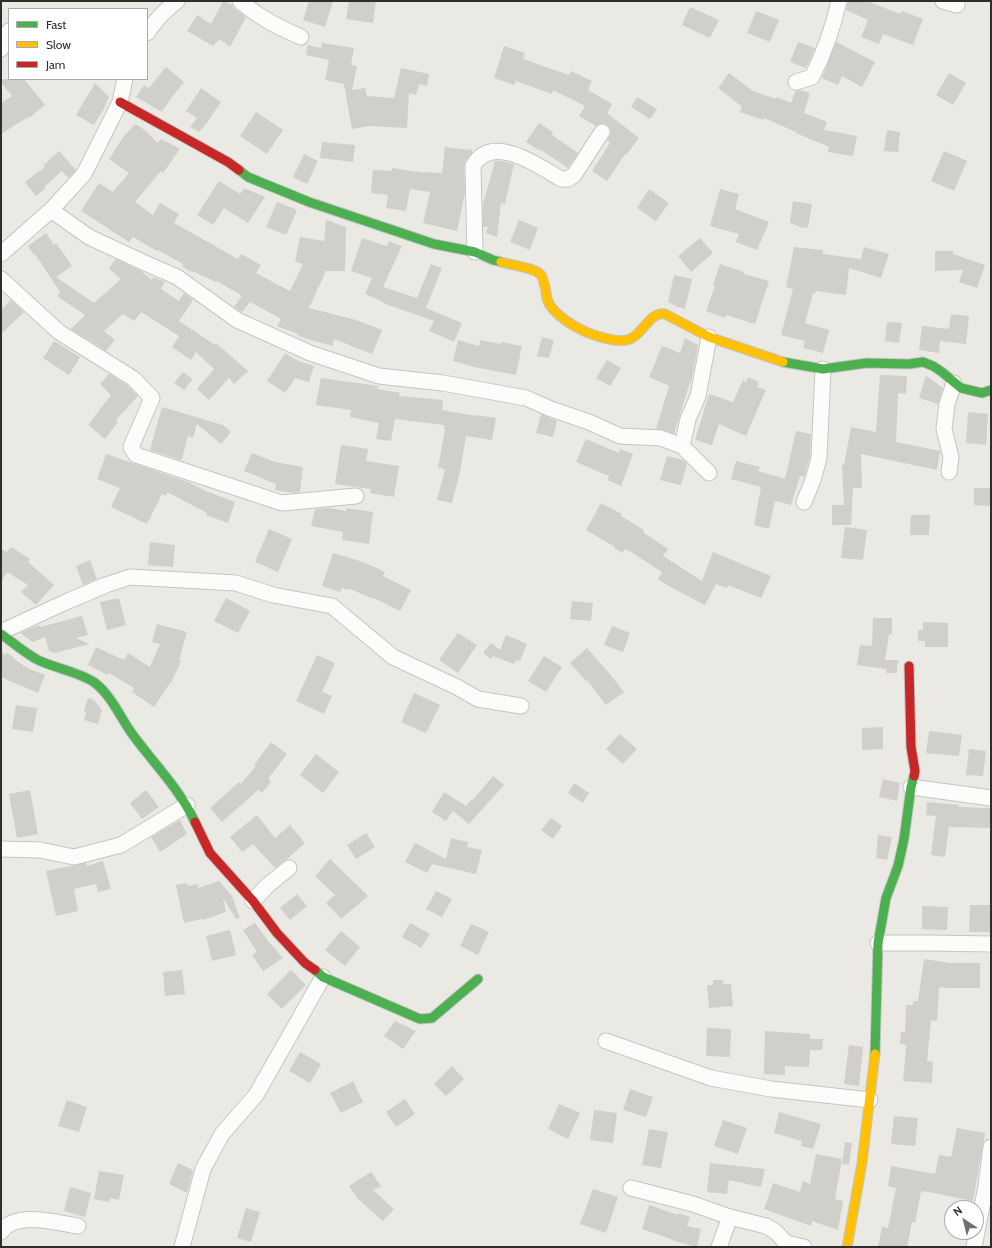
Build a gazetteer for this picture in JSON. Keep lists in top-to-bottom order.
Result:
{
  "legend": ["Fast", "Slow", "Jam"],
  "north": "top left"
}
